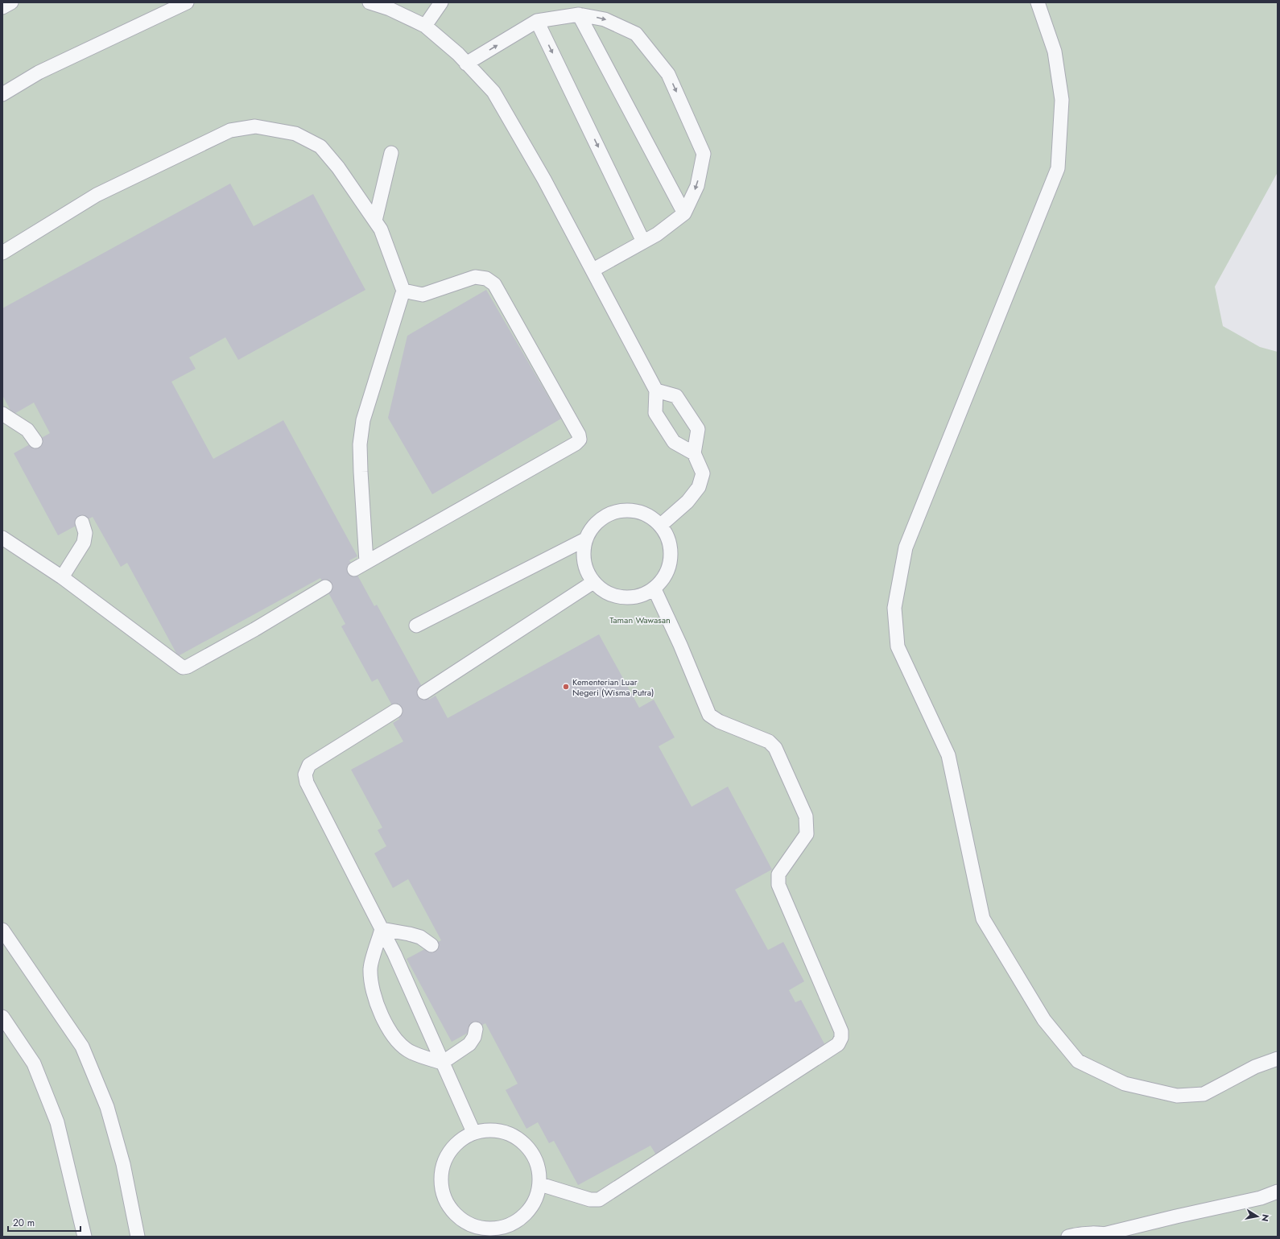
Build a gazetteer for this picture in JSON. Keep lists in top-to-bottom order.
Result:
{
  "parks": ["Taman Wawasan"],
  "places": ["Kementerian Luar Negeri (Wisma Putra)"],
  "scale_bar": "20 m",
  "north": "right"
}
